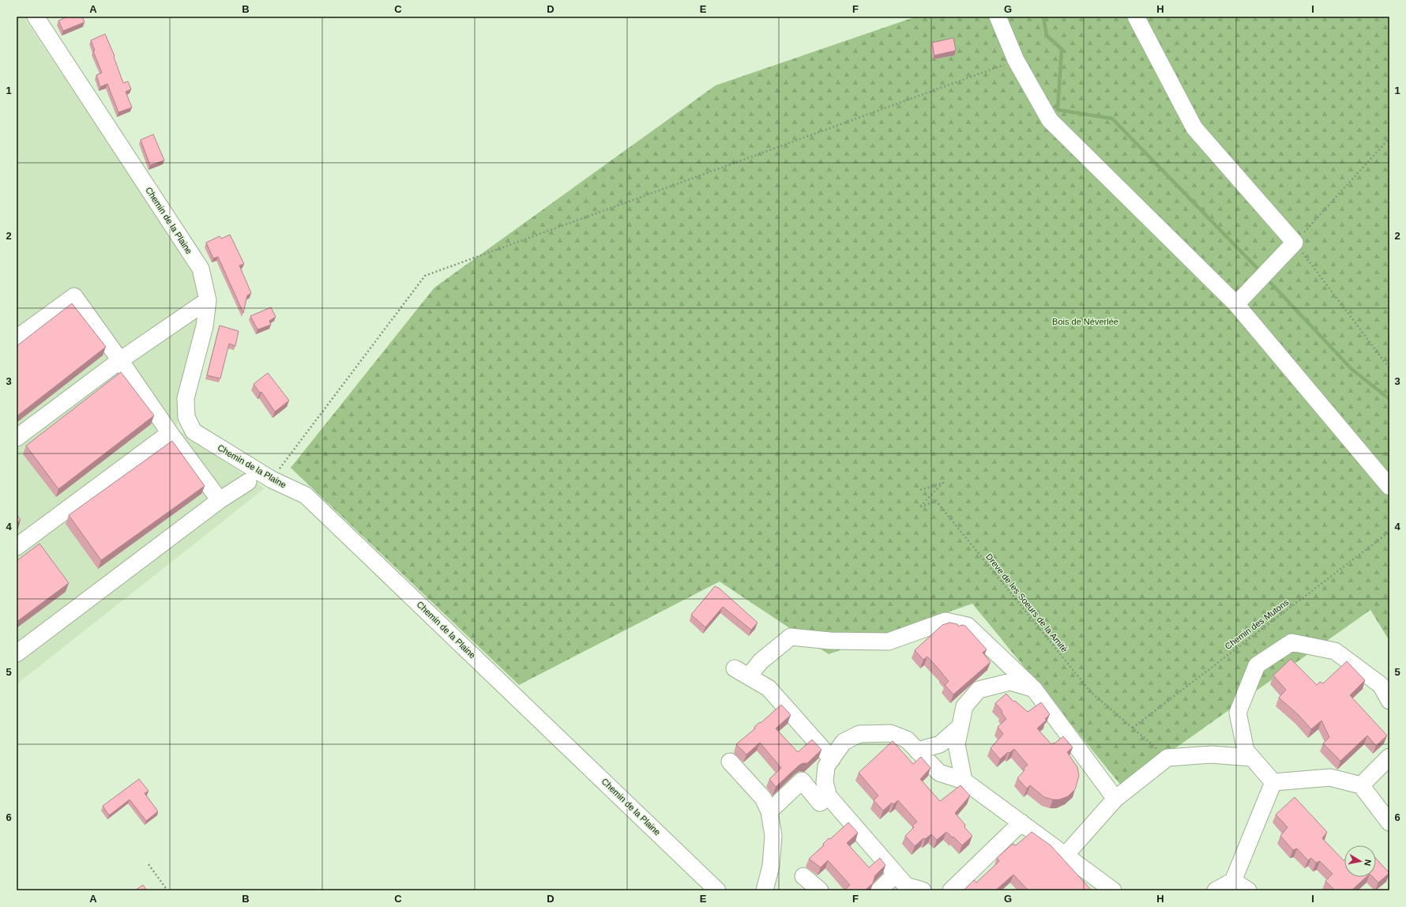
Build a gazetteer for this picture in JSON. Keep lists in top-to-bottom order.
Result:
{
  "streets": {
    "street": ["Chemin de la Plaine"],
    "path": ["Dreve de les Soeurs de la Amité", "Chemin des Mutons"]
  },
  "crossings": [
    ["Dreve de les Soeurs de la Amité", "Chemin des Mutons"]
  ],
  "parks": ["Bois de Néverlée"],
  "north": "right",
  "grid": {
    "columns": [
      "A",
      "B",
      "C",
      "D",
      "E",
      "F",
      "G",
      "H",
      "I"
    ],
    "rows": [
      "1",
      "2",
      "3",
      "4",
      "5",
      "6"
    ]
  }
}
